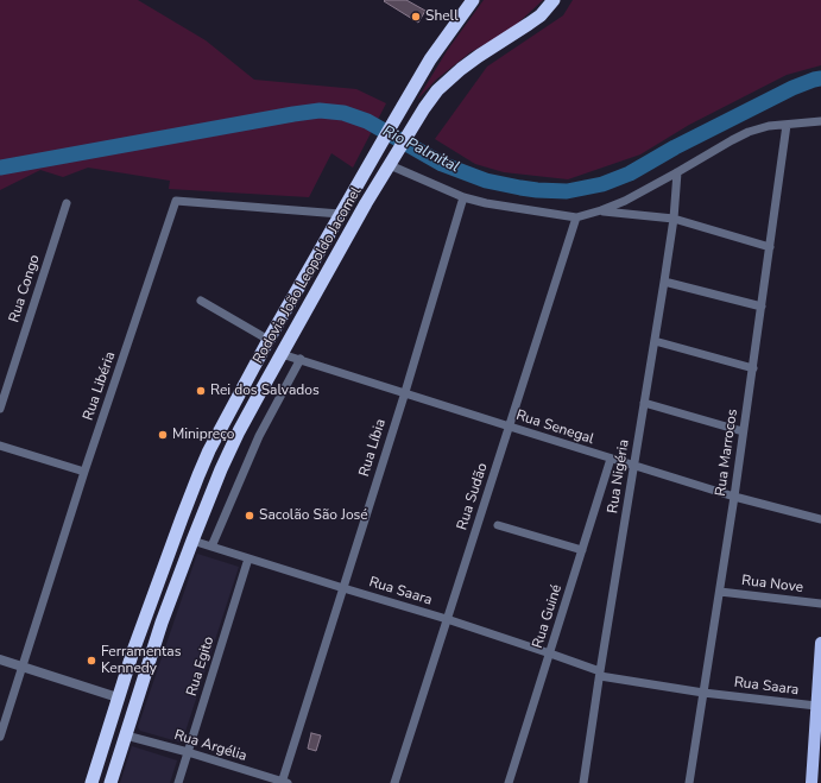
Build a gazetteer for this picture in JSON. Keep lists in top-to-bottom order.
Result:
{
  "streets": {
    "highway": ["Rodovia João Leopoldo Jacomel"],
    "street": [
      "Rua Congo",
      "Rua Libéria",
      "Rua Senegal",
      "Rua Líbia",
      "Rua Marrocos",
      "Rua Nigéria",
      "Rua Sudão",
      "Rua Nove",
      "Rua Saara",
      "Rua Guiné",
      "Rua Egito",
      "Rua Argélia"
    ]
  },
  "crossings": [
    ["Rodovia João Leopoldo Jacomel", "Rua Libéria"],
    ["Rodovia João Leopoldo Jacomel", "Rua Senegal"],
    ["Rodovia João Leopoldo Jacomel", "Rua Saara"],
    ["Rodovia João Leopoldo Jacomel", "Rua Argélia"],
    ["Rua Senegal", "Rua Líbia"],
    ["Rua Senegal", "Rua Marrocos"],
    ["Rua Senegal", "Rua Nigéria"],
    ["Rua Senegal", "Rua Sudão"],
    ["Rua Senegal", "Rua Guiné"],
    ["Rua Líbia", "Rua Saara"],
    ["Rua Líbia", "Rua Argélia"],
    ["Rua Marrocos", "Rua Nove"],
    ["Rua Marrocos", "Rua Saara"],
    ["Rua Nigéria", "Rua Saara"],
    ["Rua Sudão", "Rua Saara"],
    ["Rua Saara", "Rua Guiné"],
    ["Rua Saara", "Rua Egito"],
    ["Rua Egito", "Rua Argélia"]
  ],
  "water": ["Rio Palmital"],
  "places": [
    "Shell",
    "Rei dos Salvados",
    "Minipreço",
    "Sacolão São José",
    "Ferramentas Kennedy"
  ]
}
